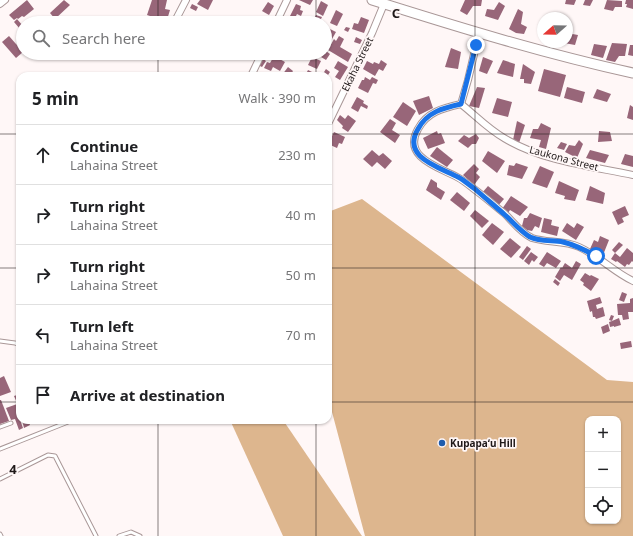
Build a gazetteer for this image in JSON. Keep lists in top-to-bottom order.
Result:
{
  "streets": {
    "street": ["Ekaha Street", "Laukona Street"]
  },
  "places": ["Kupapaʻu Hill"],
  "north": "left",
  "page": {
    "search": "Search here",
    "heading": ["5 min", "Walk · 390 m"],
    "list": [
      ["Continue", "Lahaina Street", "230 m"],
      ["Turn right", "Lahaina Street", "40 m"],
      ["Turn right", "Lahaina Street", "50 m"],
      ["Turn left", "Lahaina Street", "70 m"],
      "Arrive at destination"
    ],
    "map_buttons": ["+", "−"]
  },
  "grid": {
    "columns": ["C"],
    "rows": ["4"]
  }
}
